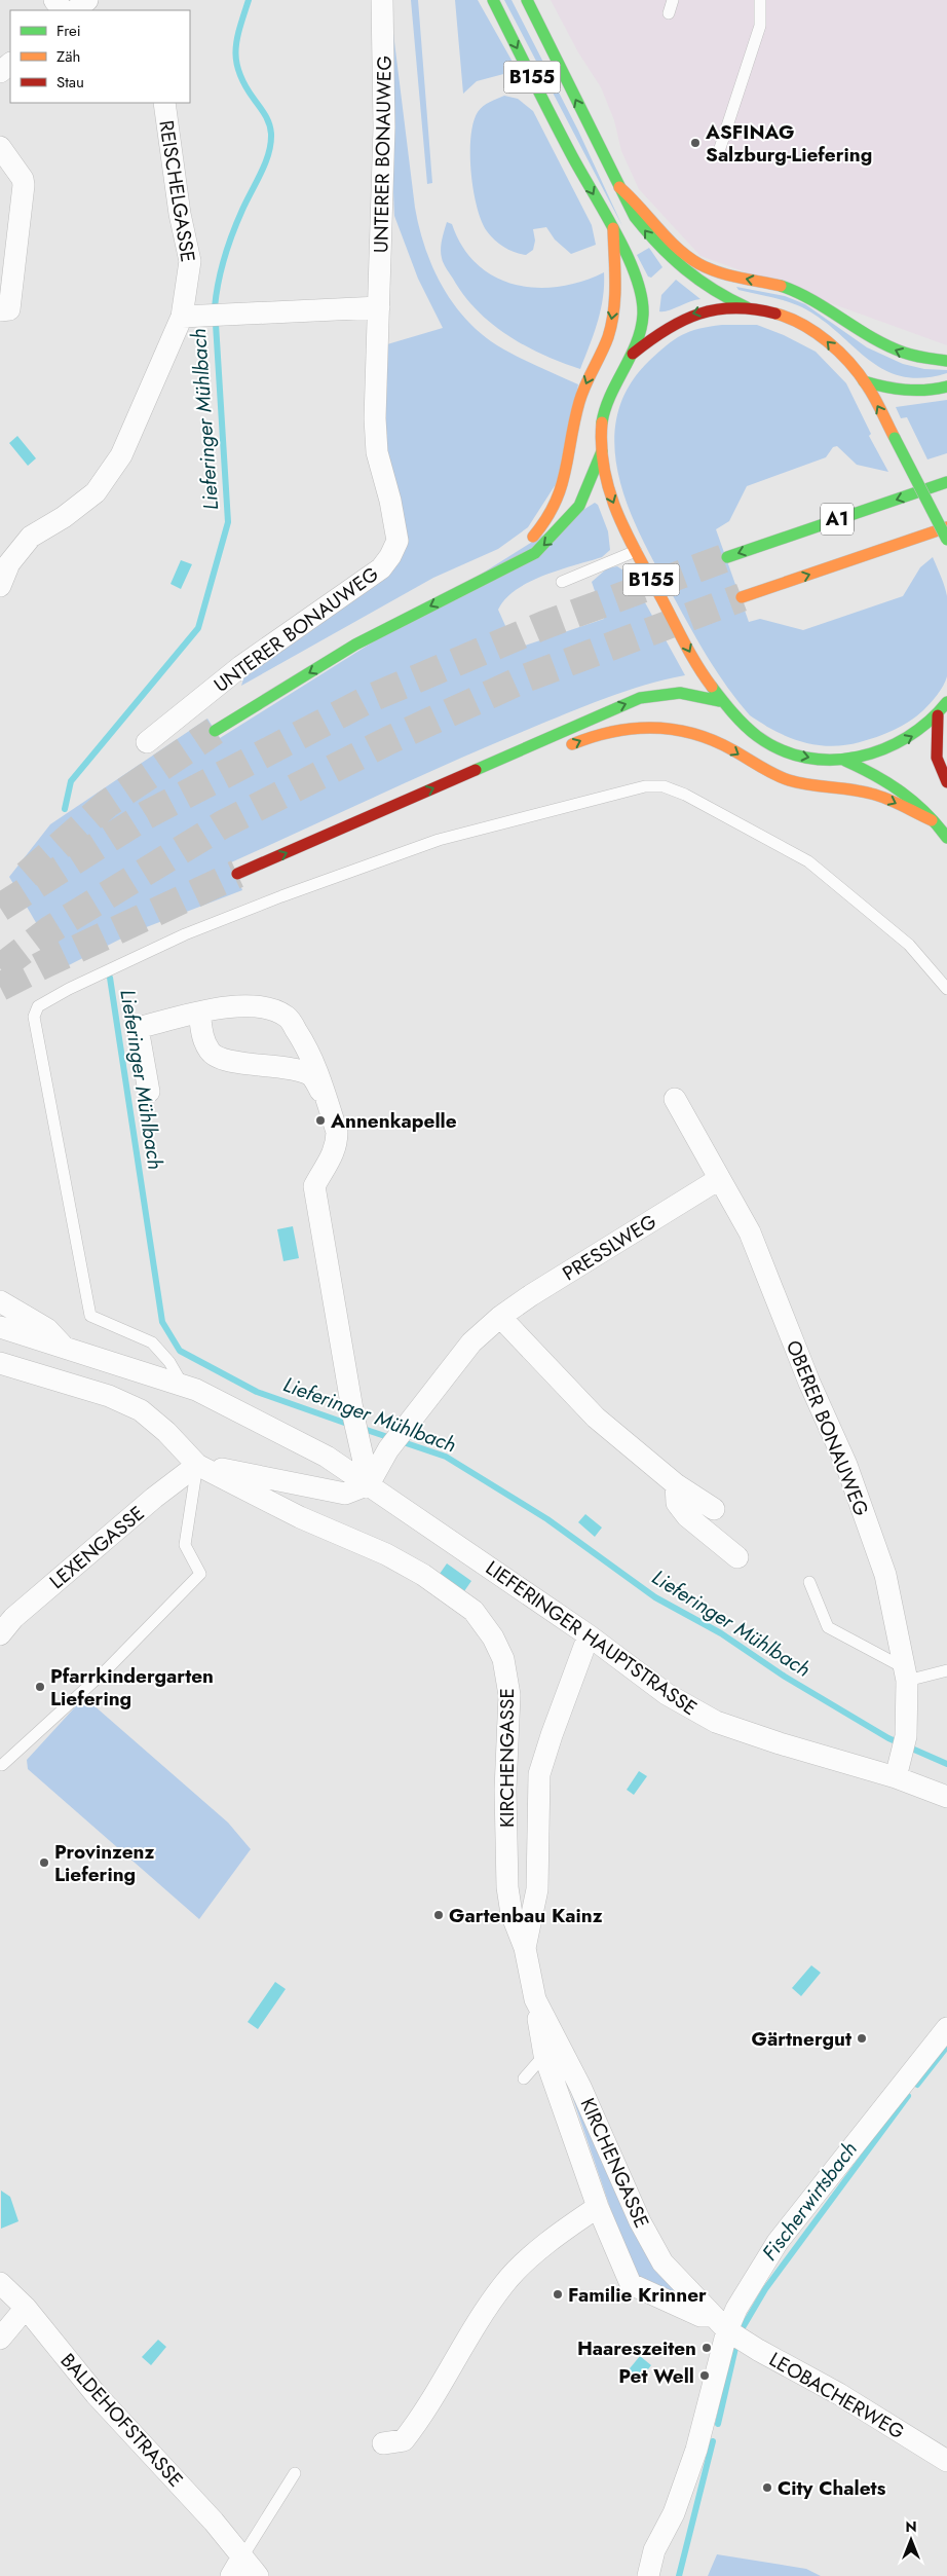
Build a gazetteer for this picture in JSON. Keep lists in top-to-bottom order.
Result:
{
  "streets": {
    "main road": ["B155", "A1"],
    "street": [
      "UNTERER BONAUWEG",
      "REISCHELGASSE",
      "PRESSLWEG",
      "OBERER BONAUWEG",
      "LEXENGASSE",
      "LIEFERINGER HAUPTSTRASSE",
      "KIRCHENGASSE",
      "LEOBACHERWEG",
      "BALDEHOFSTRASSE"
    ]
  },
  "crossings": [
    ["PRESSLWEG", "OBERER BONAUWEG"],
    ["PRESSLWEG", "LIEFERINGER HAUPTSTRASSE"],
    ["OBERER BONAUWEG", "LIEFERINGER HAUPTSTRASSE"],
    ["LEXENGASSE", "KIRCHENGASSE"],
    ["LIEFERINGER HAUPTSTRASSE", "KIRCHENGASSE"],
    ["KIRCHENGASSE", "LEOBACHERWEG"]
  ],
  "water": ["Lieferinger Mühlbach", "Fischerwirtsbach"],
  "places": [
    "ASFINAG Salzburg-Liefering",
    "Annenkapelle",
    "Pfarrkindergarten Liefering",
    "Provinzenz Liefering",
    "Gartenbau Kainz",
    "Gärtnergut",
    "Familie Krinner",
    "Haareszeiten",
    "Pet Well",
    "City Chalets"
  ],
  "legend": ["Frei", "Zäh", "Stau"],
  "north": "top"
}
